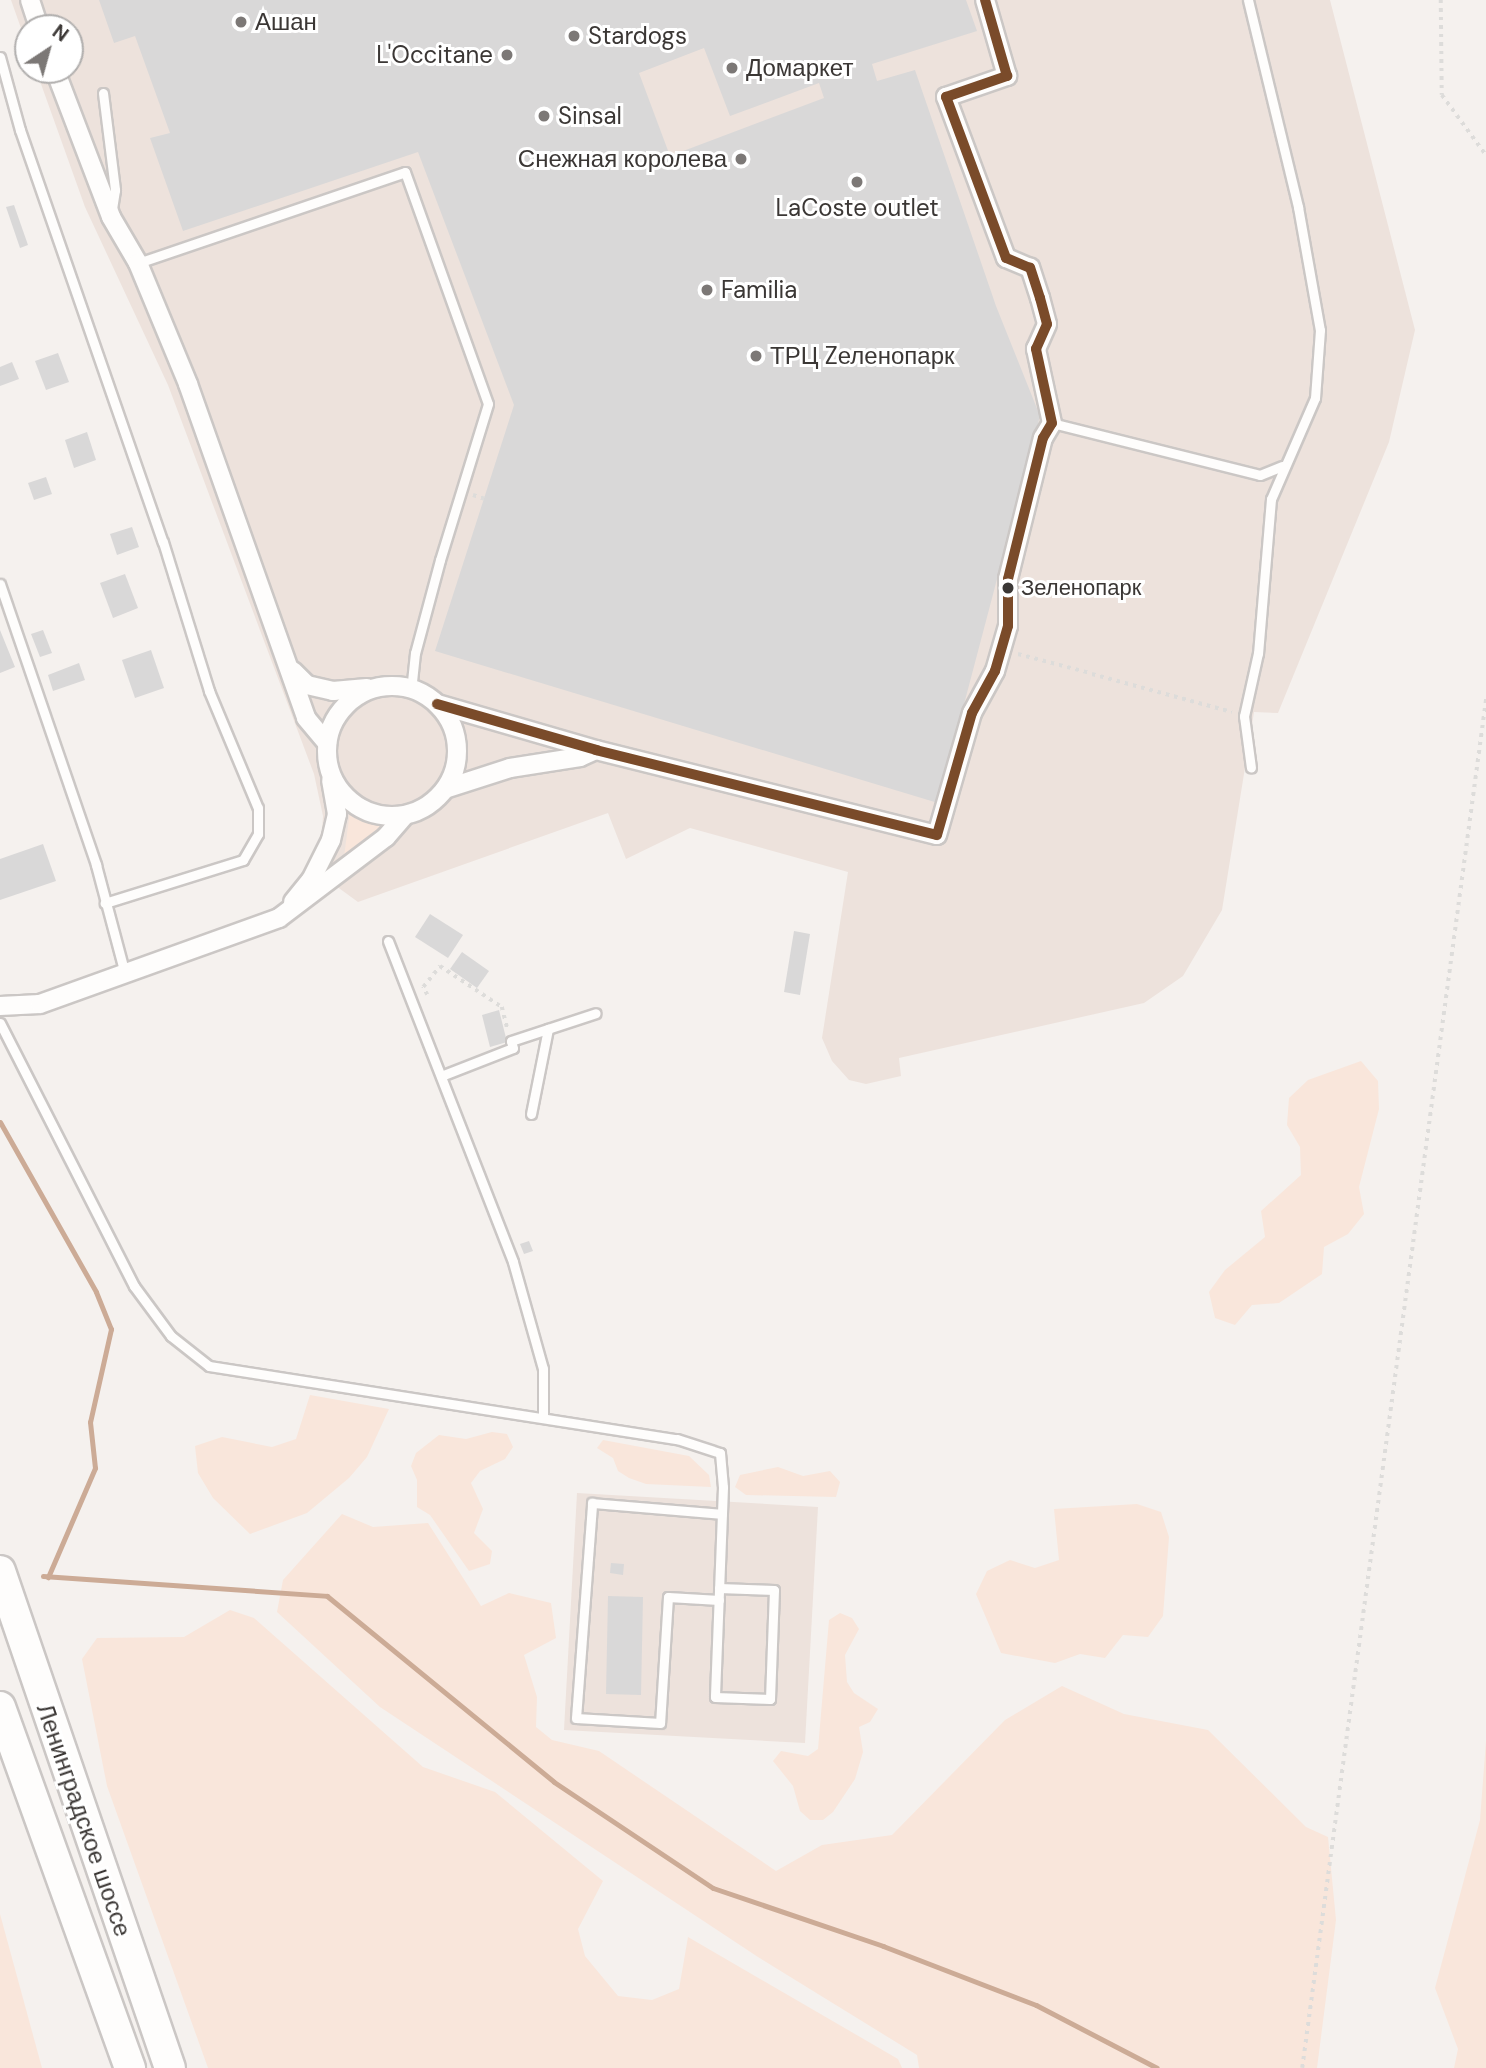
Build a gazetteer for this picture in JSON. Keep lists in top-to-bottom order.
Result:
{
  "streets": {
    "highway": ["Ленинградское шоссе"]
  },
  "places": [
    "Ашан",
    "Stardogs",
    "L'Occitane",
    "Домаркет",
    "Sinsal",
    "Снежная королева",
    "LaCoste outlet",
    "Familia",
    "ТРЦ Zеленопарк",
    "Зеленопарк"
  ],
  "north": "top right"
}
